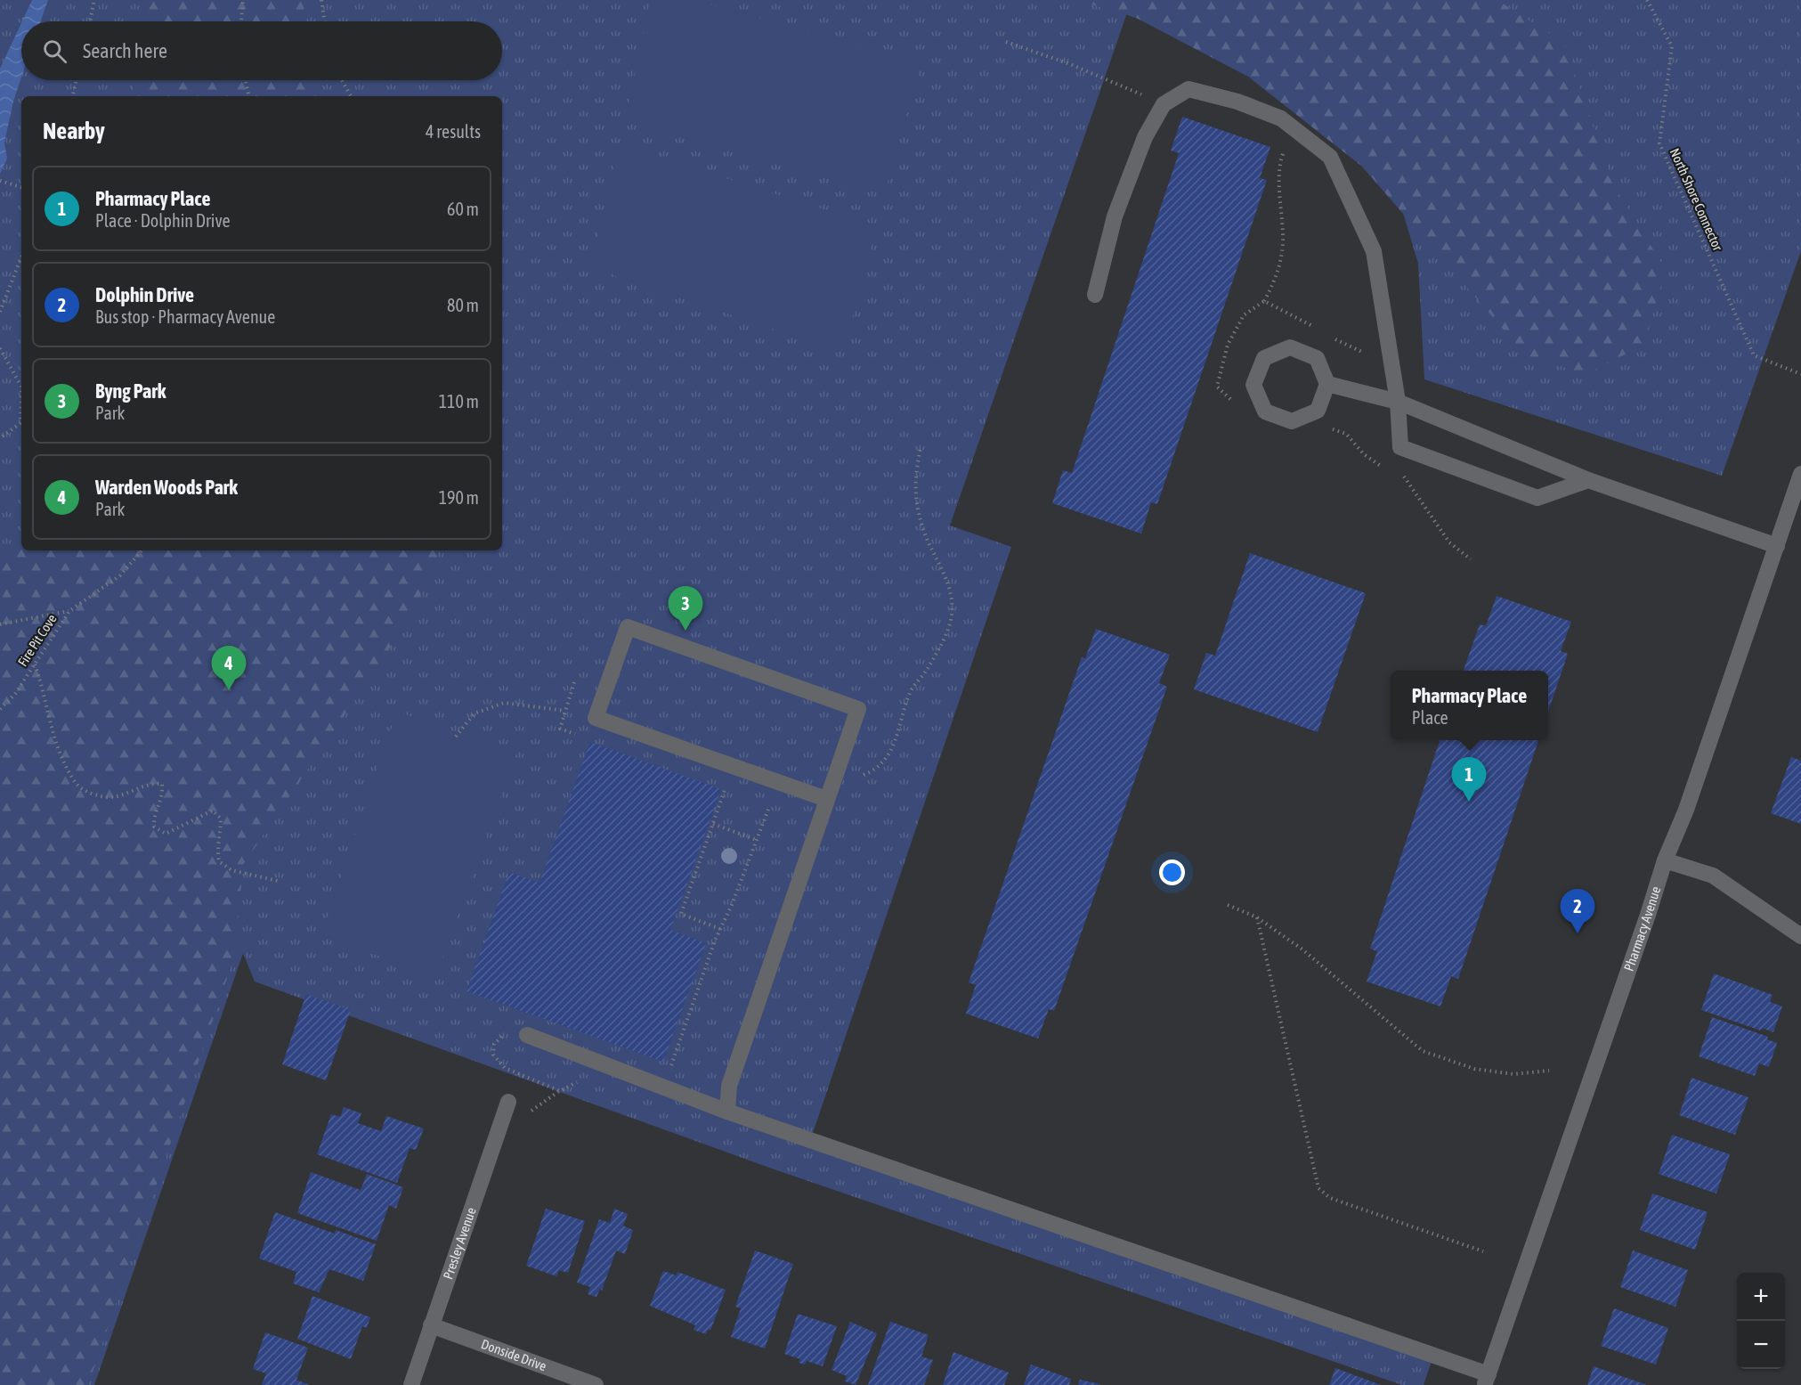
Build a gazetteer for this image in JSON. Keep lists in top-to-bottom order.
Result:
{
  "streets": {
    "street": ["Pharmacy Avenue", "Presley Avenue", "Donside Drive"],
    "path": ["North Shore Connector", "Fire Pit Cove"]
  },
  "crossings": [
    ["Presley Avenue", "Donside Drive"]
  ],
  "page": {
    "search": "Search here",
    "heading": ["Nearby", "4 results"],
    "list": [
      {
        "mark": "1",
        "name": "Pharmacy Place",
        "note": "Place · Dolphin Drive",
        "value": "60 m"
      },
      {
        "mark": "2",
        "name": "Dolphin Drive",
        "note": "Bus stop · Pharmacy Avenue",
        "value": "80 m"
      },
      {
        "mark": "3",
        "name": "Byng Park",
        "note": "Park",
        "value": "110 m"
      },
      {
        "mark": "4",
        "name": "Warden Woods Park",
        "note": "Park",
        "value": "190 m"
      }
    ],
    "pins": [
      "3",
      "4",
      "1",
      "2"
    ],
    "popup": ["Pharmacy Place", "Place"],
    "map_buttons": ["+", "−"]
  }
}
